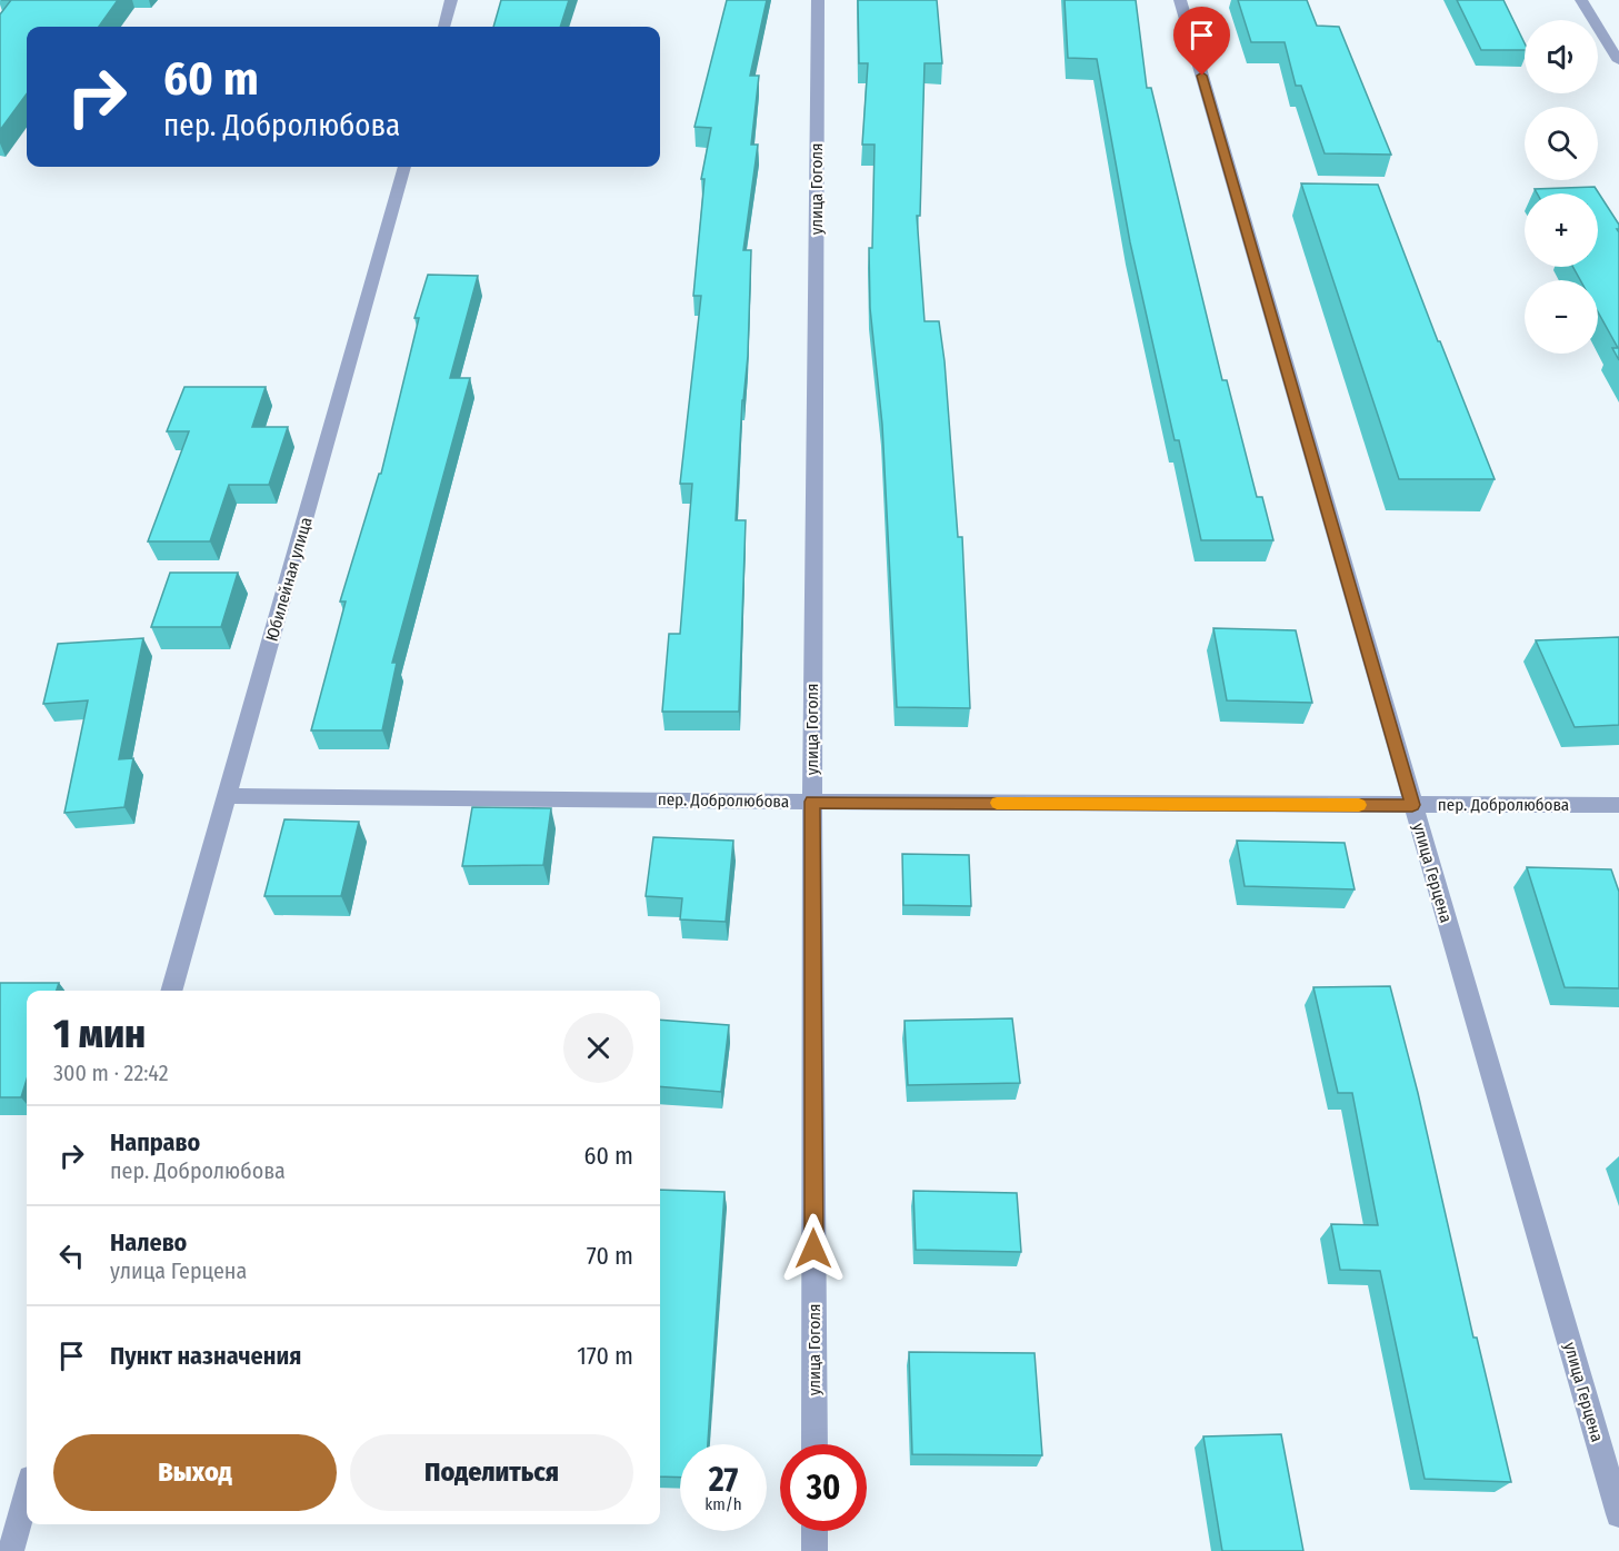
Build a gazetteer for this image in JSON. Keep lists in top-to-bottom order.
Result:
{
  "streets": {
    "street": [
      "улица Гоголя",
      "Юбилейная улица",
      "пер. Добролюбова",
      "улица Герцена"
    ]
  },
  "crossings": [
    ["улица Гоголя", "пер. Добролюбова"],
    ["Юбилейная улица", "пер. Добролюбова"],
    ["пер. Добролюбова", "улица Герцена"]
  ],
  "page": {
    "map_buttons": ["+", "−"],
    "turn": ["60 m", "пер. Добролюбова"],
    "heading": ["1 мин", "300 m · 22:42"],
    "list": [
      {
        "name": "Направо",
        "note": "пер. Добролюбова",
        "value": "60 m"
      },
      {
        "name": "Налево",
        "note": "улица Герцена",
        "value": "70 m"
      },
      {
        "name": "Пункт назначения",
        "value": "170 m"
      }
    ],
    "buttons": ["Выход", "Поделиться"],
    "speed": "27 km/h",
    "limit": "30"
  }
}
